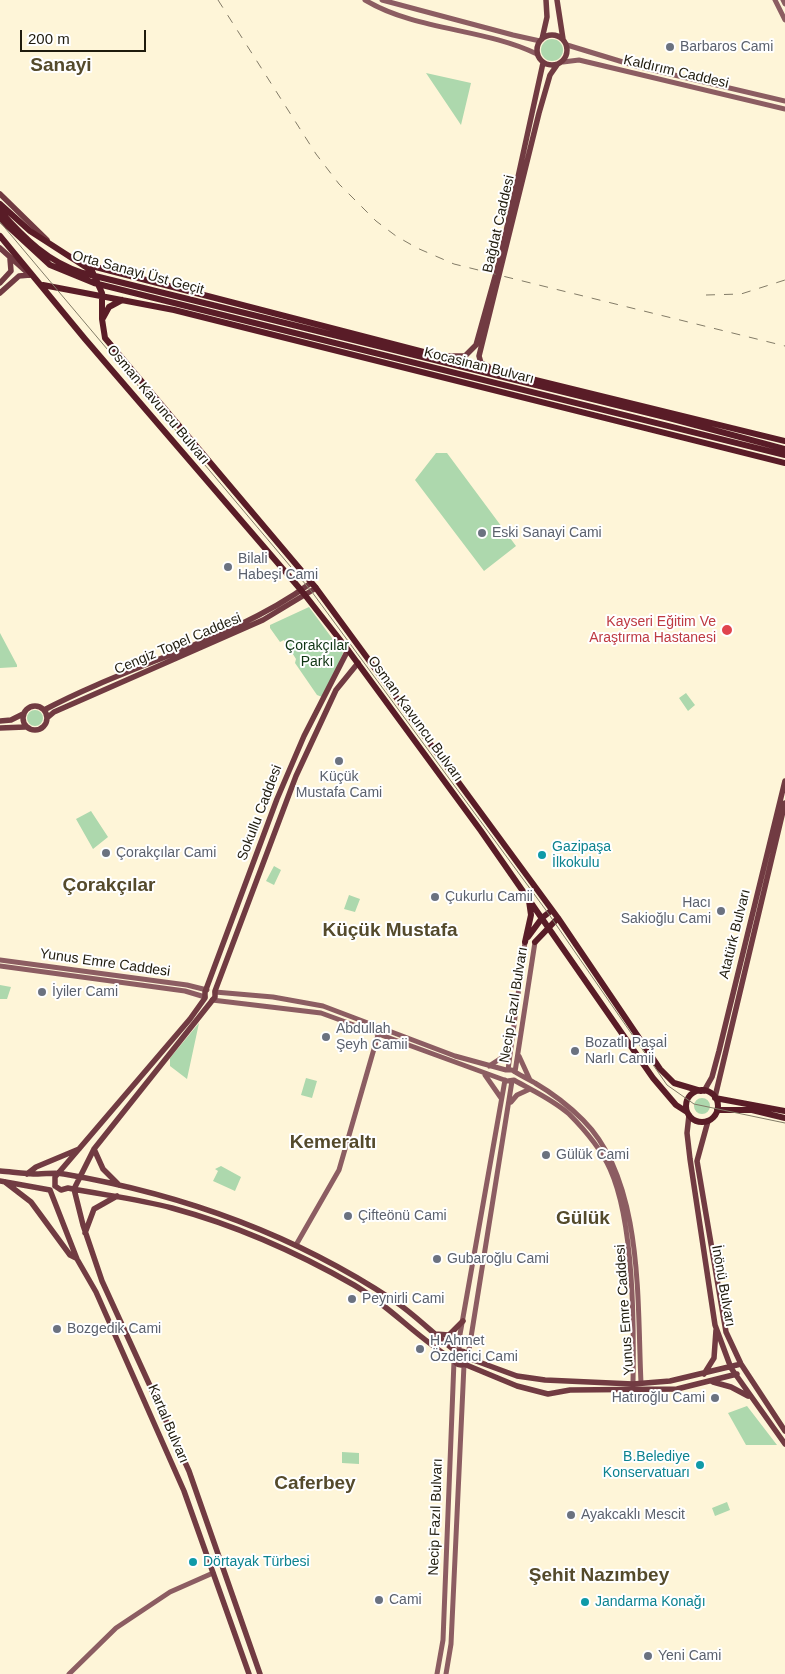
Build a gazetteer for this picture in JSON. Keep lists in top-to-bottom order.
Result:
{
  "streets": {
    "highway": ["Orta Sanayi Üst Geçit", "Kocasinan Bulvarı", "Osman Kavuncu Bulvarı"],
    "main road": [
      "Bağdat Caddesi",
      "Cengiz Topel Caddesi",
      "Sokullu Caddesi",
      "Atatürk Bulvarı",
      "İnönü Bulvarı",
      "Kartal Bulvarı"
    ],
    "street": ["Kaldırım Caddesi", "Yunus Emre Caddesi", "Necip Fazıl Bulvarı"]
  },
  "crossings": [
    ["Kaldırım Caddesi", "Bağdat Caddesi"],
    ["Orta Sanayi Üst Geçit", "Kocasinan Bulvarı"],
    ["Osman Kavuncu Bulvarı", "Cengiz Topel Caddesi"],
    ["Osman Kavuncu Bulvarı", "Sokullu Caddesi"],
    ["Osman Kavuncu Bulvarı", "Atatürk Bulvarı"],
    ["Osman Kavuncu Bulvarı", "İnönü Bulvarı"],
    ["Sokullu Caddesi", "Yunus Emre Caddesi"],
    ["Atatürk Bulvarı", "İnönü Bulvarı"],
    ["Yunus Emre Caddesi", "Necip Fazıl Bulvarı"]
  ],
  "districts": [
    "Sanayi",
    "Çorakçılar",
    "Küçük Mustafa",
    "Kemeraltı",
    "Gülük",
    "Caferbey",
    "Şehit Nazımbey"
  ],
  "parks": ["Çorakçılar Parkı"],
  "places": [
    "Barbaros Cami",
    "Eski Sanayi Cami",
    "Bilali Habeşi Cami",
    "Kayseri Eğitim Ve Araştırma Hastanesi",
    "Küçük Mustafa Cami",
    "Çorakçılar Cami",
    "Gazipaşa İlkokulu",
    "Çukurlu Camii",
    "Hacı Sakioğlu Cami",
    "İyiler Cami",
    "Abdullah Şeyh Camii",
    "Bozatlı Paşaİ Narlı Camii",
    "Gülük Cami",
    "Çifteönü Cami",
    "Gubaroğlu Cami",
    "Peynirli Cami",
    "Bozgedik Cami",
    "H.Ahmet Özderici Cami",
    "Hatıroğlu Cami",
    "B.Belediye Konservatuarı",
    "Ayakcaklı Mescit",
    "Dörtayak Türbesi",
    "Cami",
    "Jandarma Konağı",
    "Yeni Cami"
  ],
  "scale_bar": "200 m"
}
